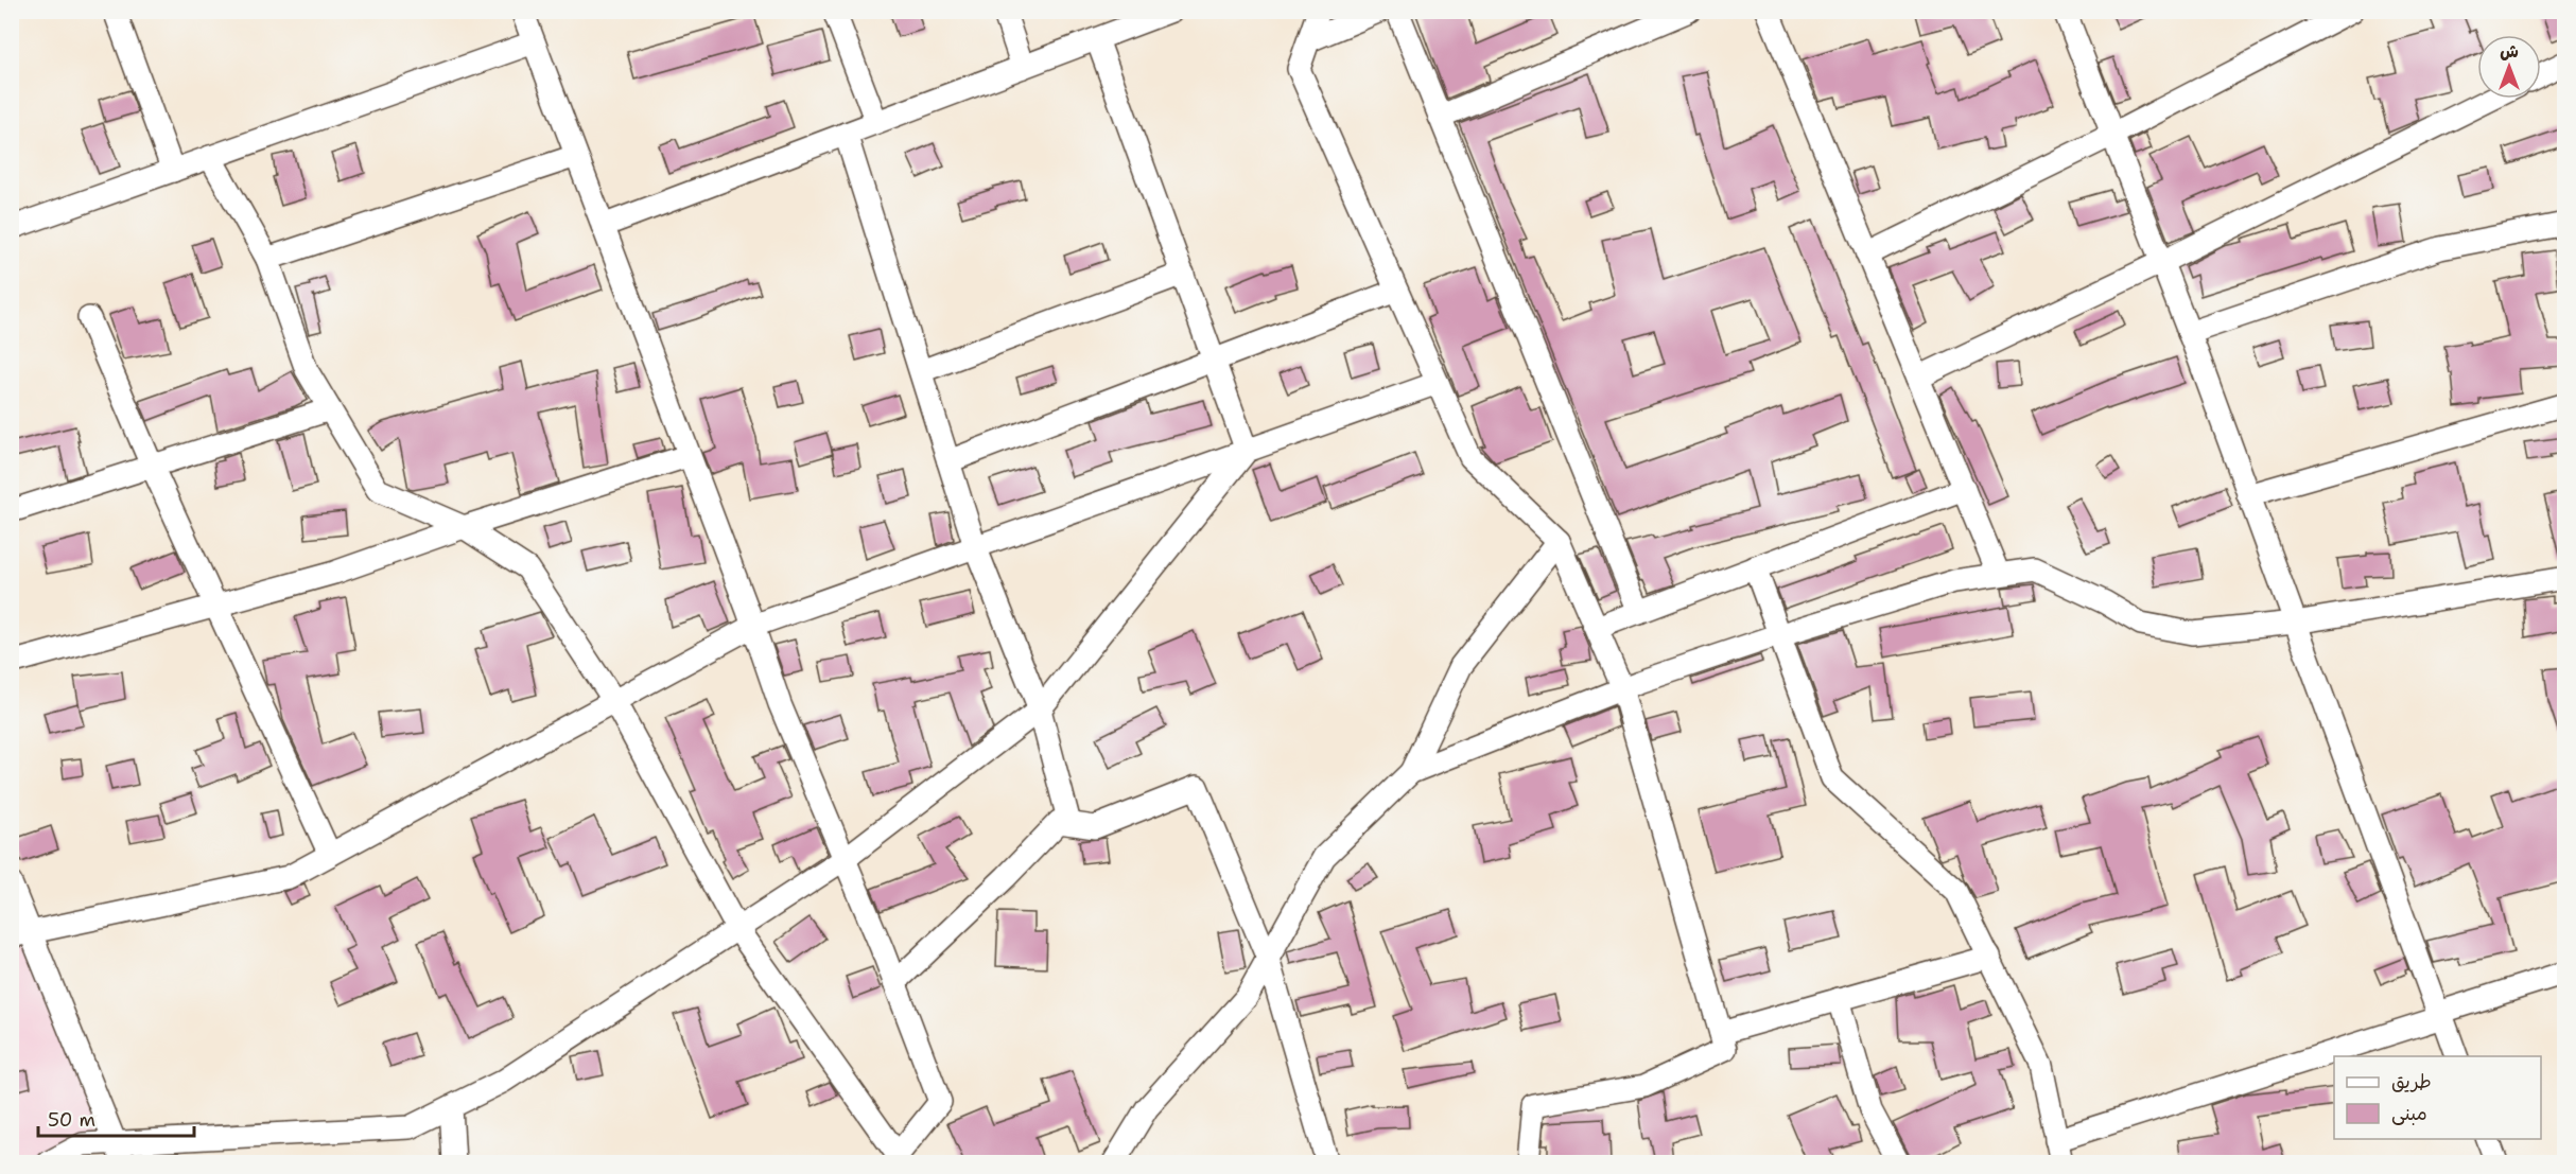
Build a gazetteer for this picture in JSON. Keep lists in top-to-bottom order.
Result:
{
  "legend": ["طريق", "مبنى"],
  "scale_bar": "50 m",
  "north": "top"
}
